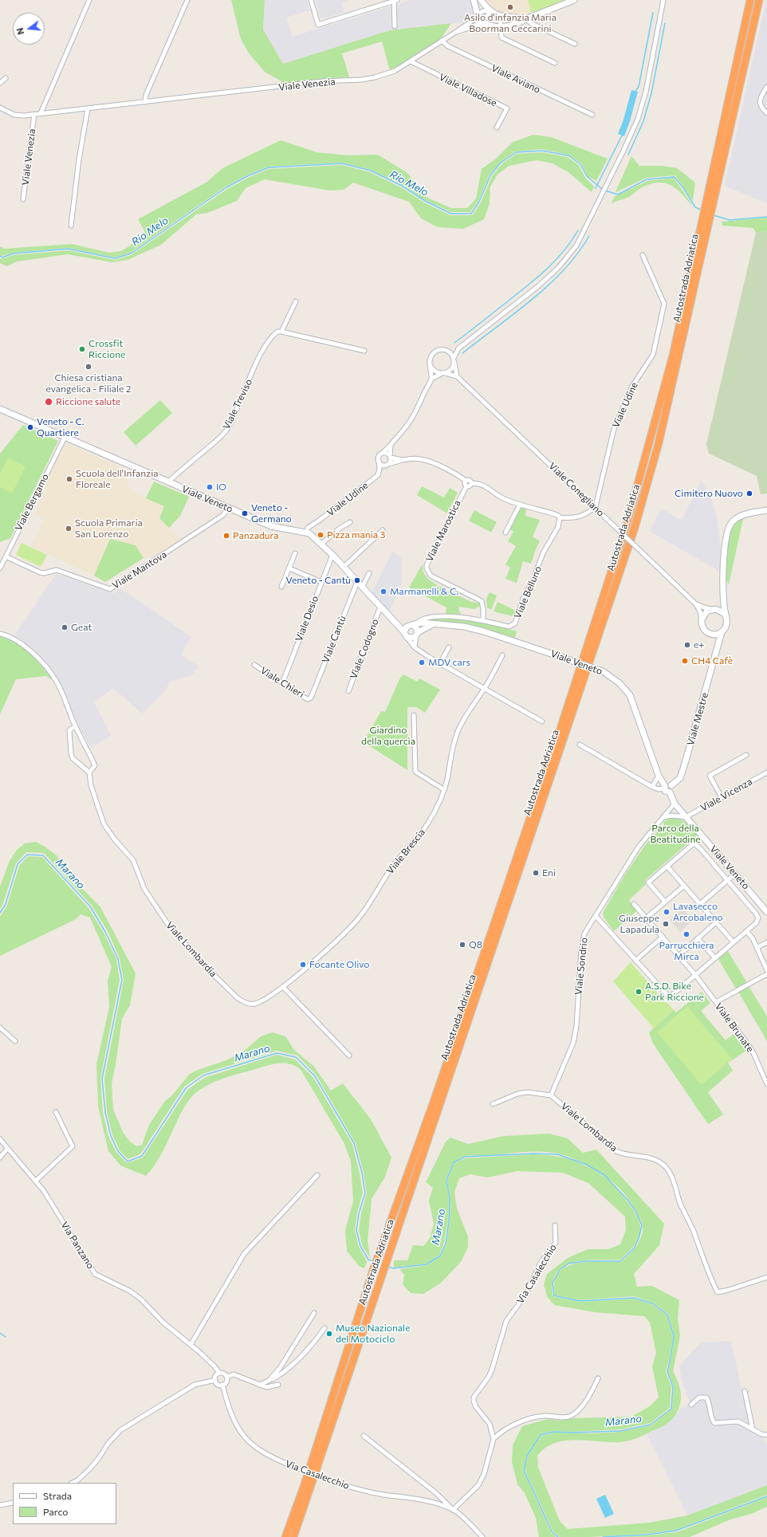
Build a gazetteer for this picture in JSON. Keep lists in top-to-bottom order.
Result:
{
  "streets": {
    "highway": ["Autostrada Adriatica"],
    "main road": ["Viale Venezia", "Viale Veneto", "Viale Mestre"],
    "street": [
      "Viale Aviano",
      "Viale Villadose",
      "Viale Treviso",
      "Viale Udine",
      "Viale Conegliano",
      "Viale Bergamo",
      "Viale Marostica",
      "Viale Mantova",
      "Viale Belluno",
      "Viale Desio",
      "Viale Cantù",
      "Viale Codogno",
      "Viale Chieri",
      "Viale Vicenza",
      "Viale Brescia",
      "Viale Lombardia",
      "Viale Sondrio",
      "Viale Brunate",
      "Via Panzano",
      "Via Casalecchio"
    ]
  },
  "crossings": [
    ["Viale Aviano", "Viale Venezia"],
    ["Viale Venezia", "Viale Villadose"],
    ["Viale Treviso", "Viale Veneto"],
    ["Viale Udine", "Viale Veneto"],
    ["Viale Udine", "Viale Belluno"],
    ["Viale Conegliano", "Viale Mestre"],
    ["Viale Veneto", "Viale Bergamo"],
    ["Viale Veneto", "Viale Mantova"],
    ["Viale Veneto", "Viale Belluno"],
    ["Viale Veneto", "Viale Desio"],
    ["Viale Veneto", "Viale Cantù"],
    ["Viale Veneto", "Viale Codogno"],
    ["Viale Veneto", "Viale Mestre"],
    ["Viale Veneto", "Viale Vicenza"],
    ["Viale Veneto", "Viale Brescia"],
    ["Viale Veneto", "Viale Sondrio"],
    ["Viale Bergamo", "Viale Mantova"],
    ["Viale Marostica", "Viale Belluno"],
    ["Viale Desio", "Viale Chieri"],
    ["Viale Cantù", "Viale Chieri"],
    ["Viale Brescia", "Viale Lombardia"],
    ["Viale Lombardia", "Viale Sondrio"],
    ["Via Panzano", "Via Casalecchio"]
  ],
  "water": ["Rio Melo", "Marano"],
  "parks": ["Giardino della quercia", "Parco della Beatitudine"],
  "places": [
    "Asilo d'infanzia Maria Boorman Ceccarini",
    "Crossfit Riccione",
    "Chiesa cristiana evangelica - Filiale 2",
    "Riccione salute",
    "Veneto - C. Quartiere",
    "Scuola dell'Infanzia Floreale",
    "IO",
    "Cimitero Nuovo",
    "Veneto - Germano",
    "Scuola Primaria San Lorenzo",
    "Pizza mania 3",
    "Panzadura",
    "Veneto - Cantù",
    "Marmanelli & C.",
    "Geat",
    "e+",
    "CH4 Cafè",
    "MDV cars",
    "Eni",
    "Lavasecco Arcobaleno",
    "Giuseppe Lapadula",
    "Parrucchiera Mirca",
    "Q8",
    "Focante Olivo",
    "A.S.D. Bike Park Riccione",
    "Museo Nazionale del Motociclo"
  ],
  "legend": ["Strada", "Parco"],
  "north": "left"
}
